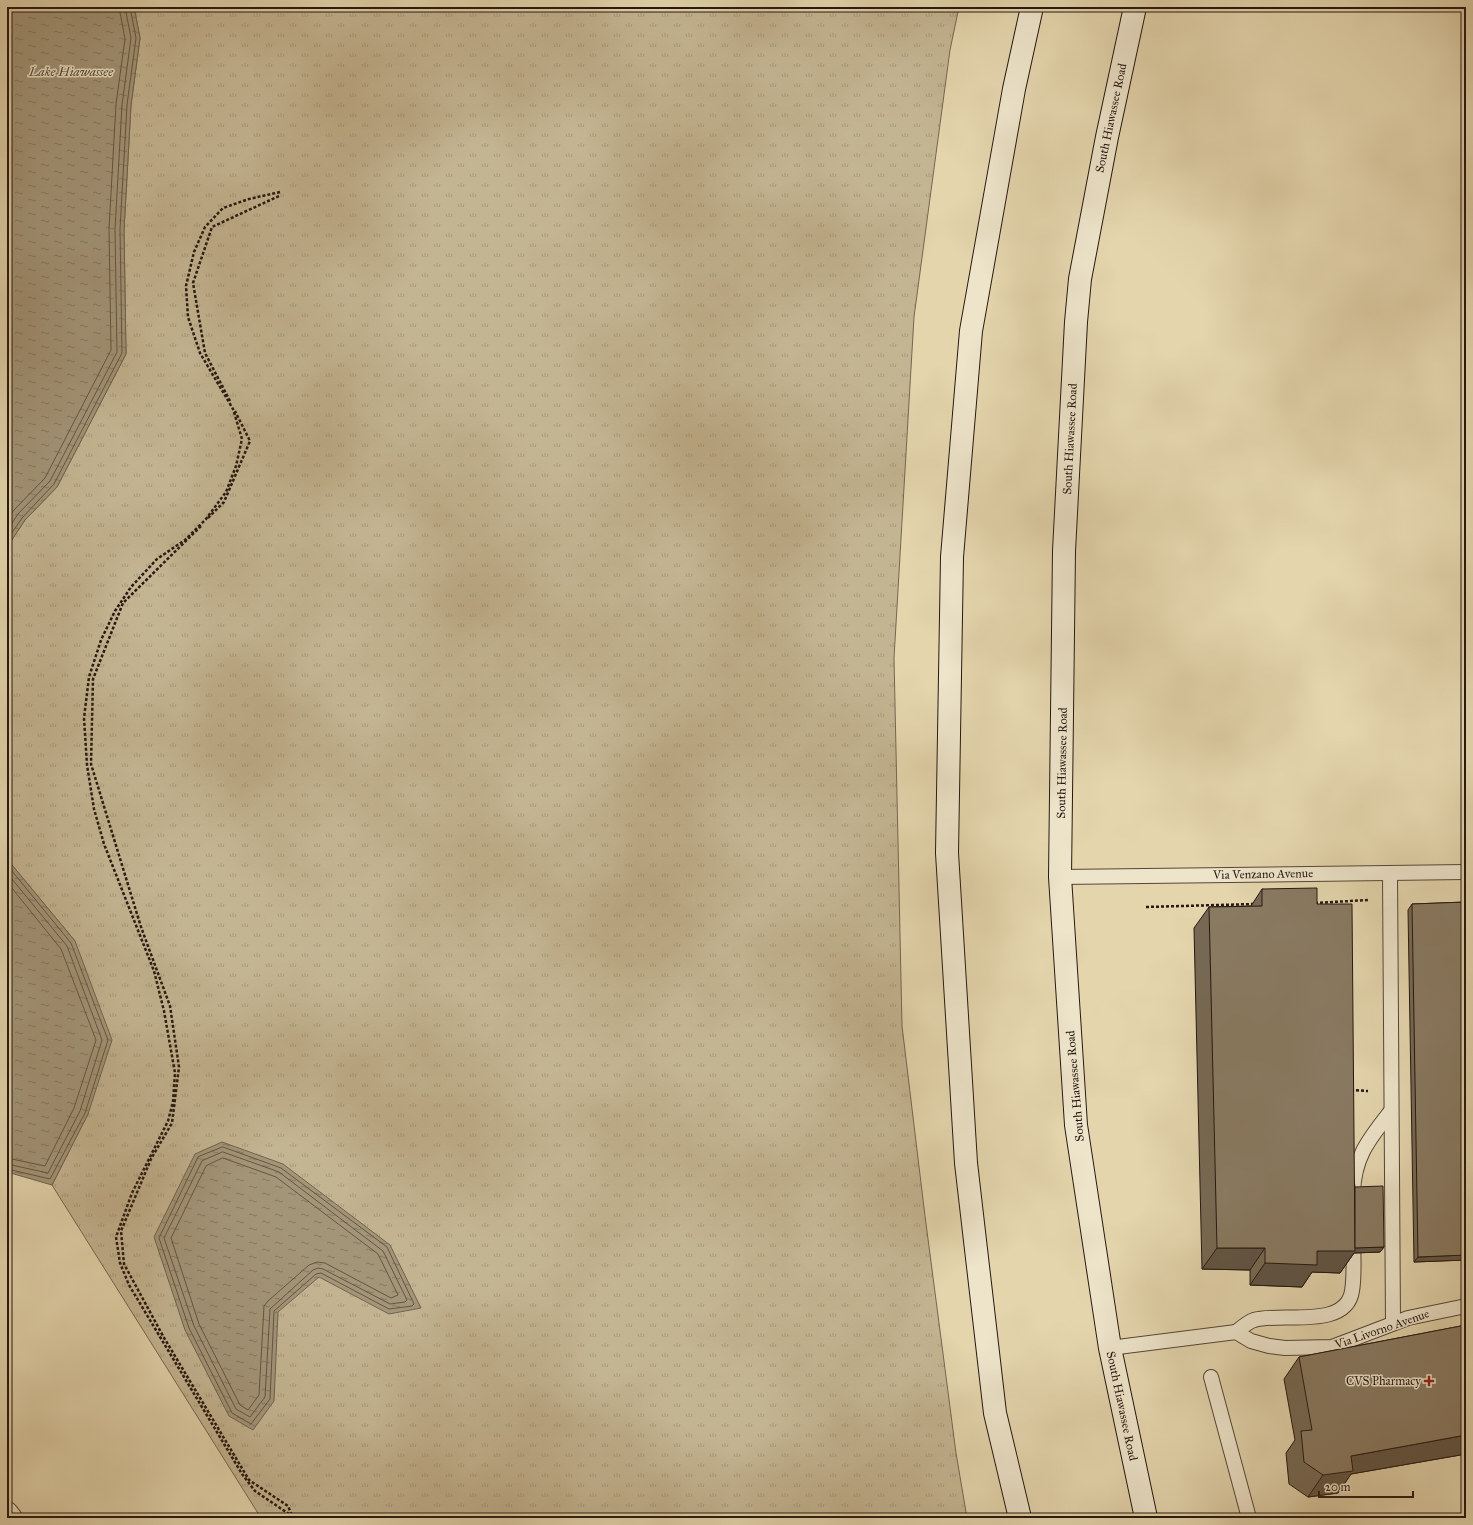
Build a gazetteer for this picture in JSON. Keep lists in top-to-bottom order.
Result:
{
  "streets": {
    "street": ["South Hiawassee Road"],
    "lane": ["Via Venzano Avenue", "Via Livorno Avenue"]
  },
  "crossings": [
    ["South Hiawassee Road", "Via Venzano Avenue"]
  ],
  "water": ["Lake Hiawassee"],
  "places": {
    "health": ["CVS Pharmacy"]
  },
  "scale_bar": "20 m"
}
